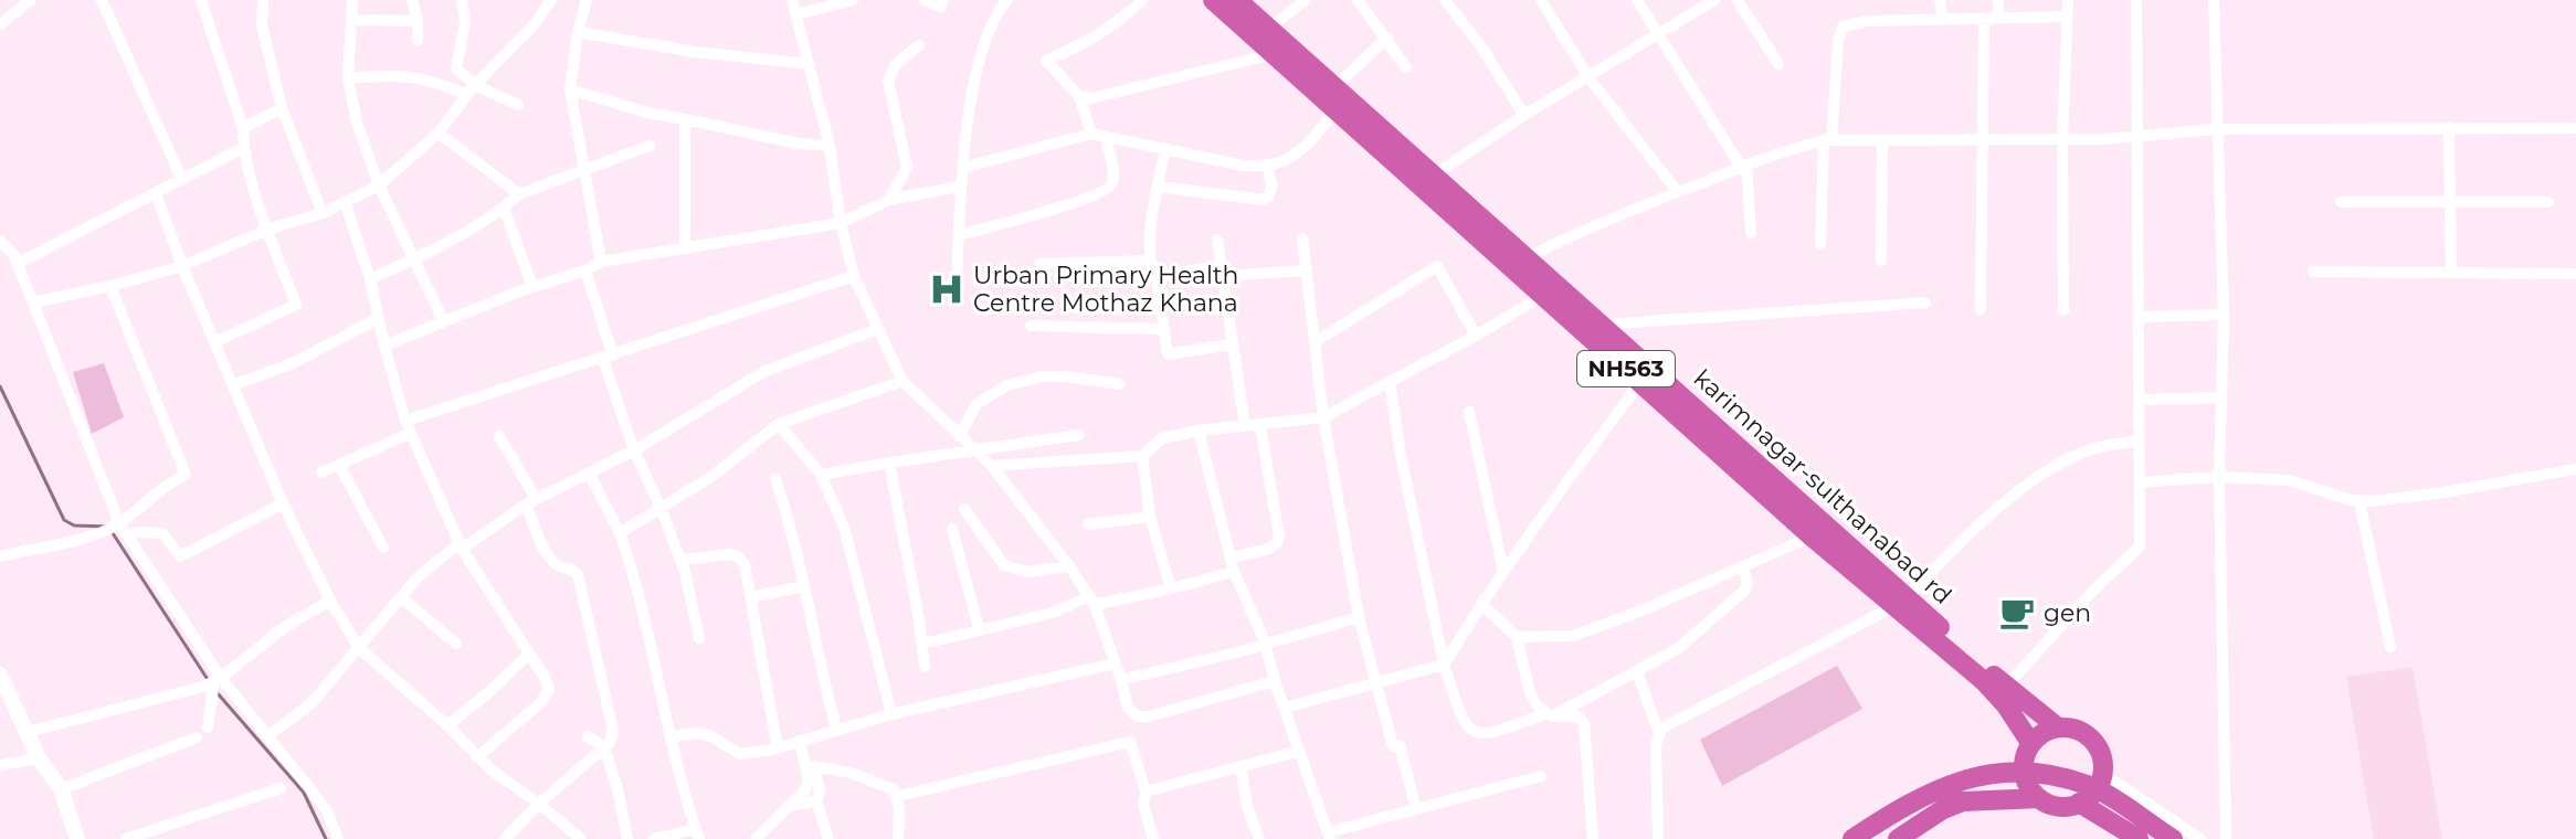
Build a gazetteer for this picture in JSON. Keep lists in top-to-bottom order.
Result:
{
  "streets": {
    "highway": ["NH563", "karimnagar-sulthanabad rd"]
  },
  "crossings": [
    ["NH563", "karimnagar-sulthanabad rd"]
  ],
  "places": {
    "hospital": ["Urban Primary Health Centre Mothaz Khana"],
    "cafe": ["gen"]
  }
}
